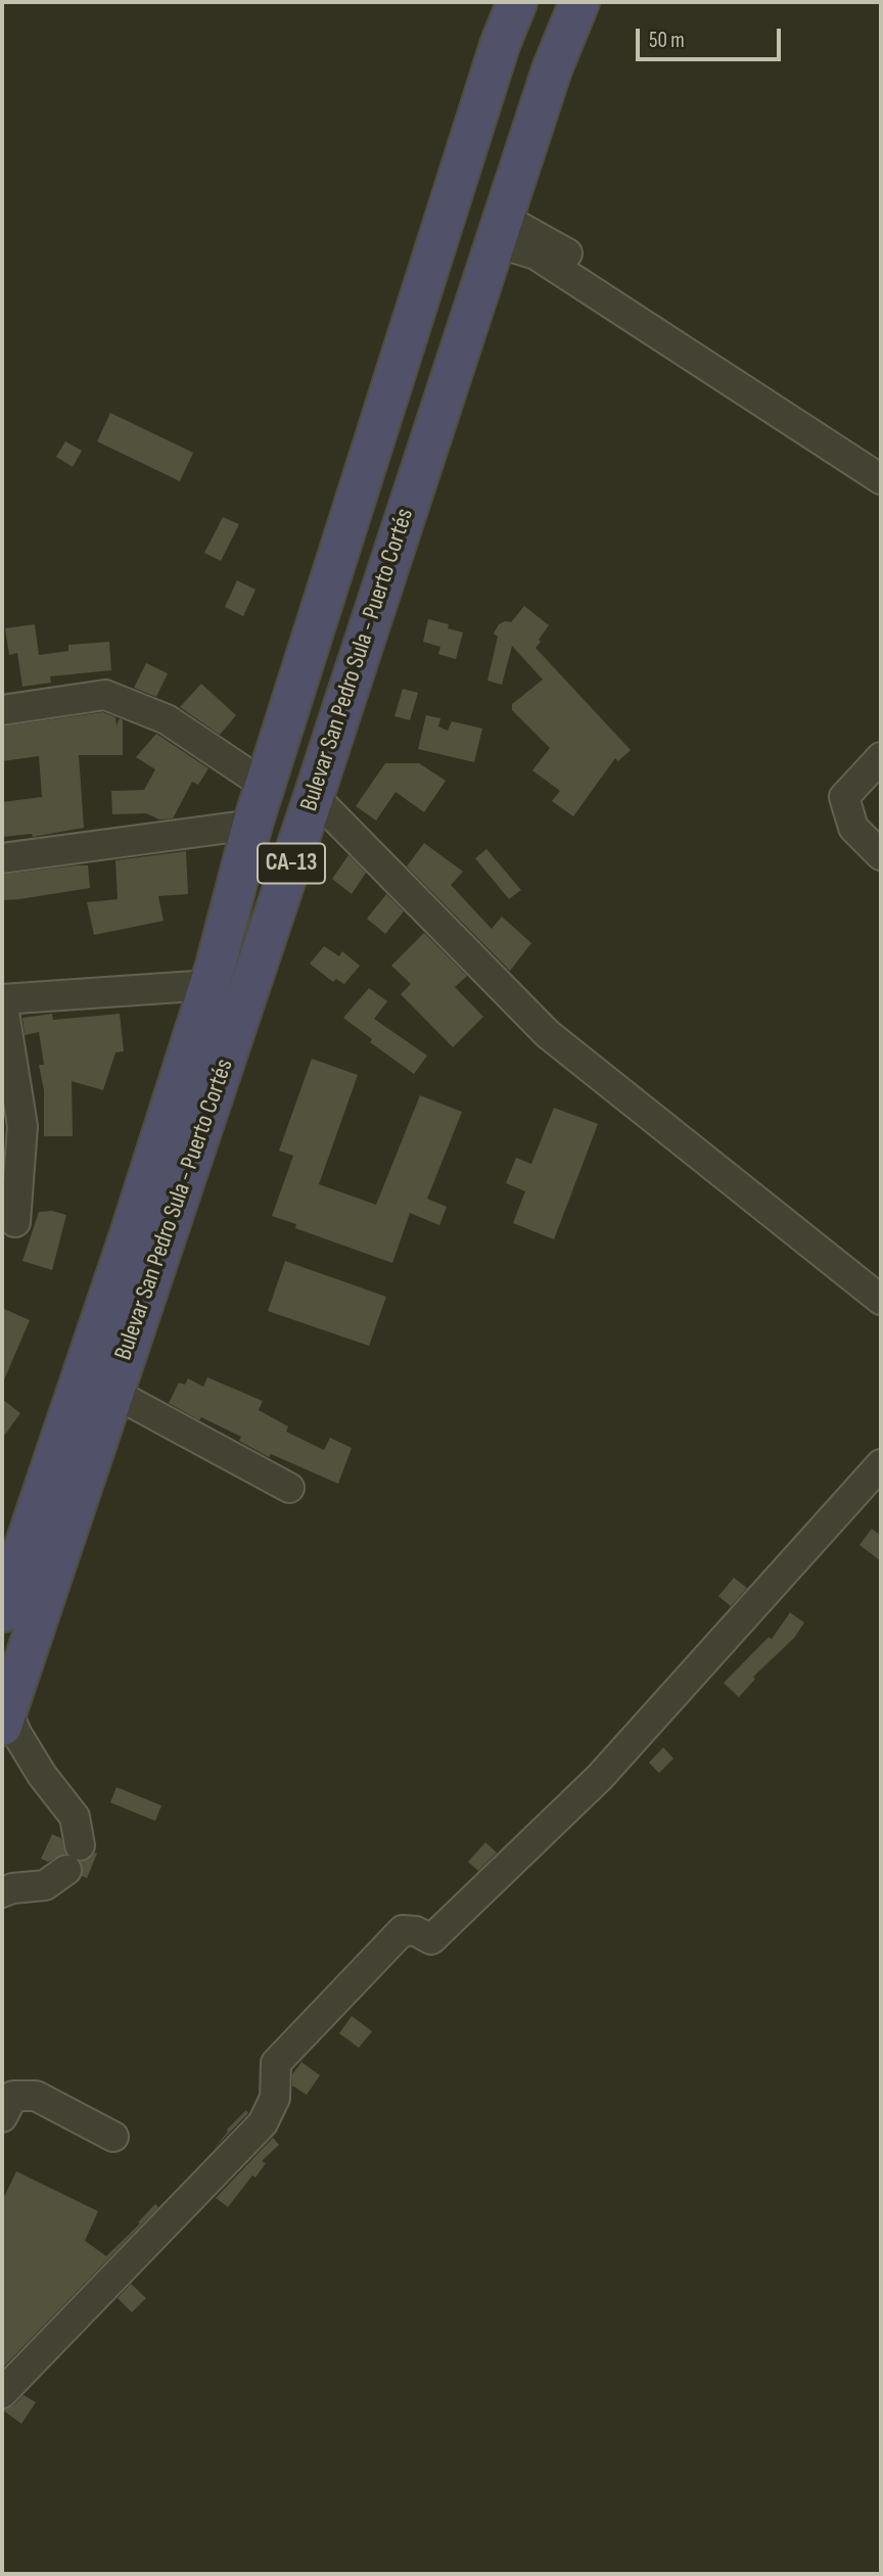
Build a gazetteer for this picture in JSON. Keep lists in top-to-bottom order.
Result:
{
  "streets": {
    "highway": ["Bulevar San Pedro Sula - Puerto Cortés", "CA-13"]
  },
  "scale_bar": "50 m"
}
